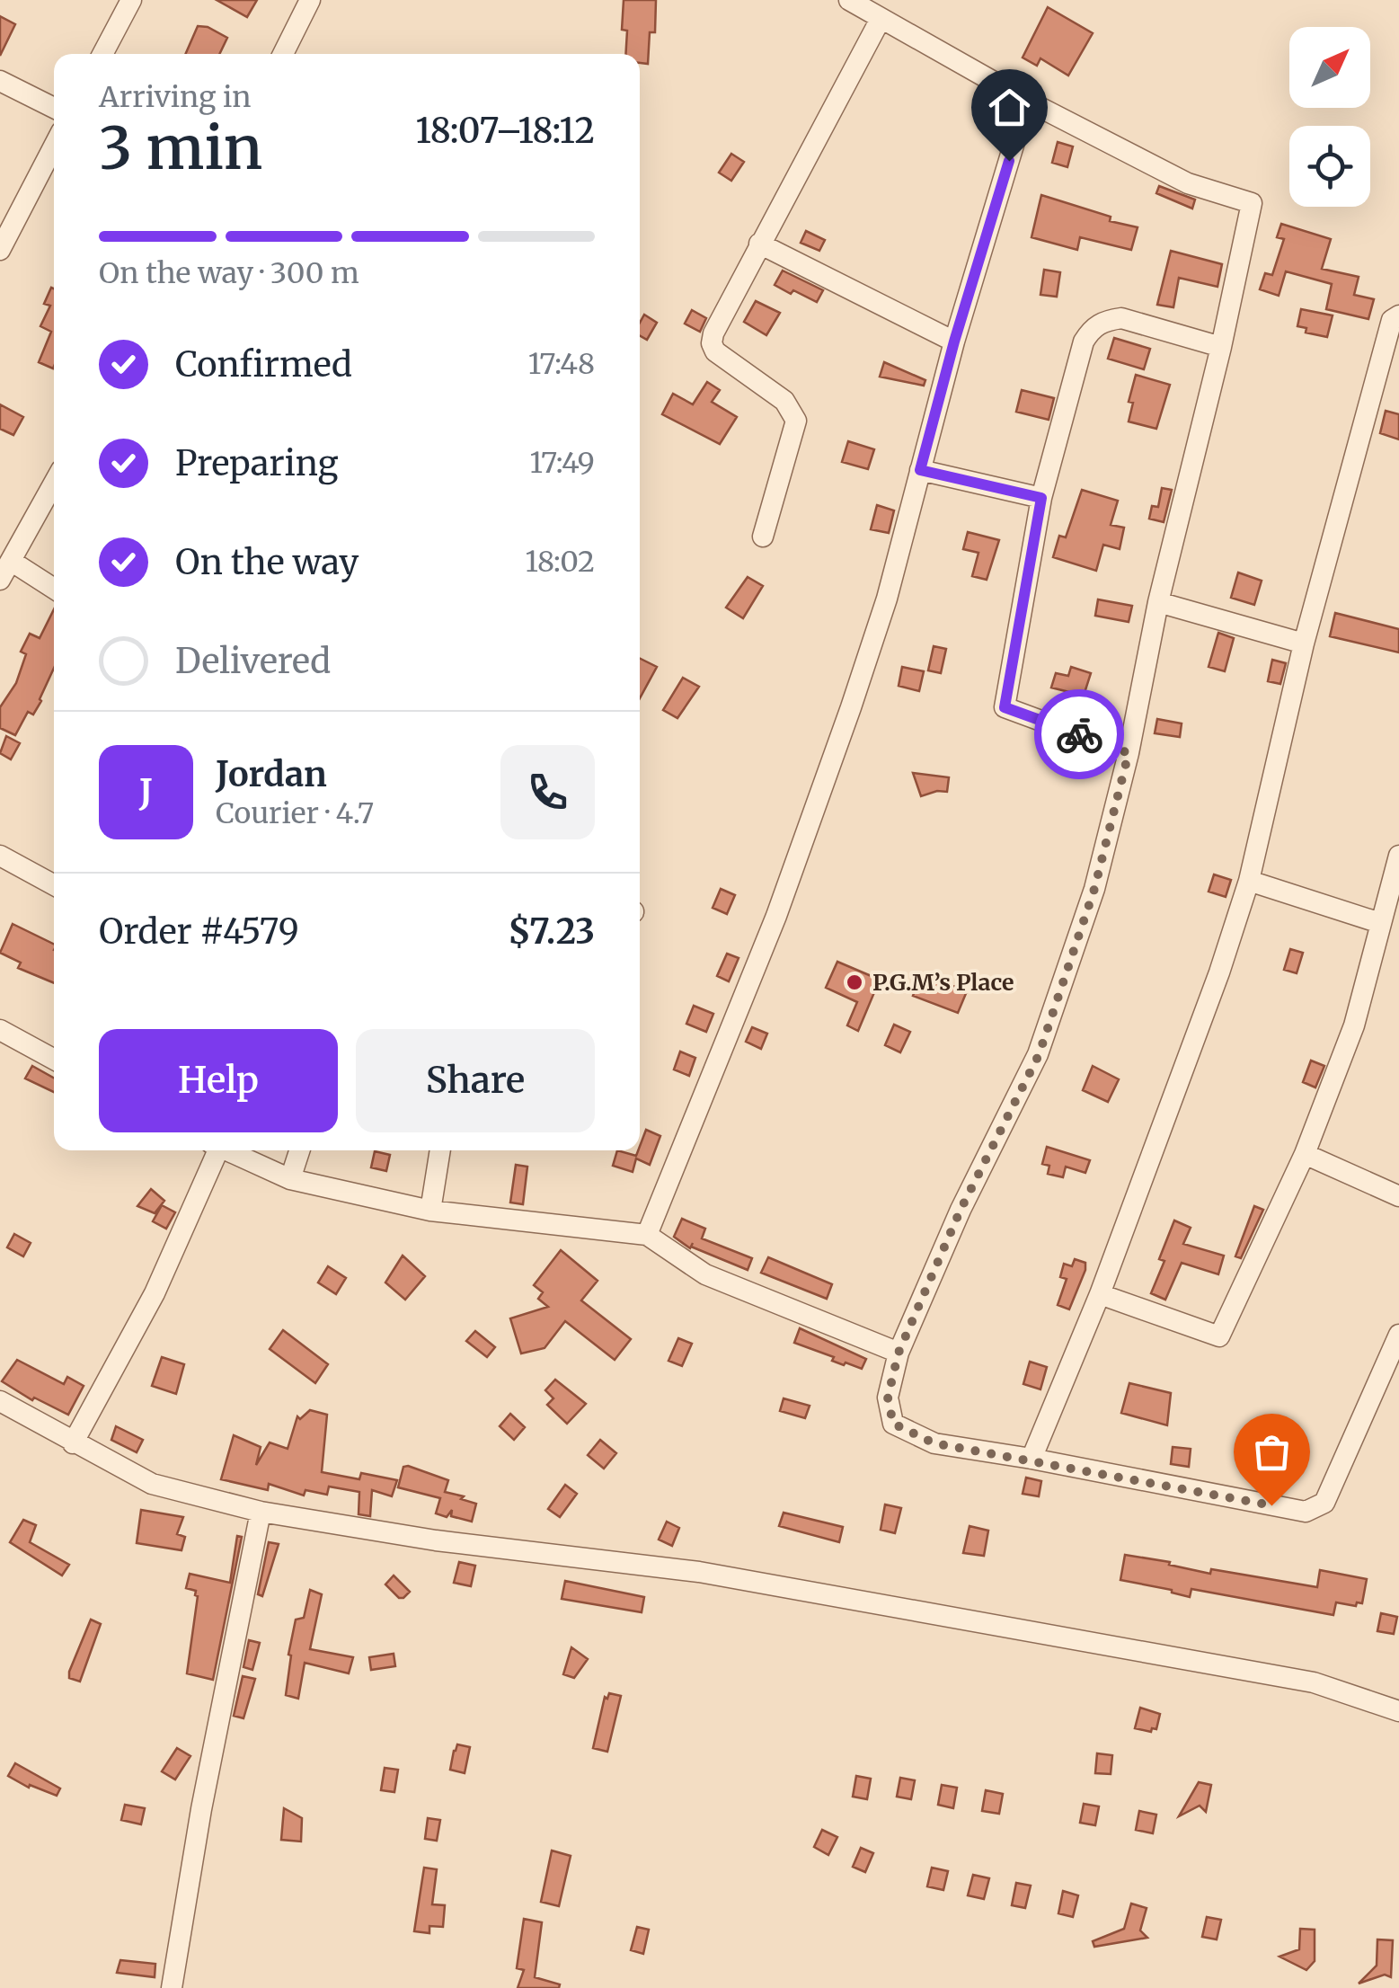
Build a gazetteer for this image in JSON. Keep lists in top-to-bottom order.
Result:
{
  "places": ["P.G.M’s Place"],
  "north": "top right",
  "page": {
    "heading": ["3 min", "Arriving in", "18:07–18:12"],
    "panel": [
      "Jordan",
      "Courier · 4.7",
      "Order #4579",
      "$7.23"
    ],
    "bar": "On the way · 300 m",
    "list": [
      ["Confirmed", "17:48"],
      ["Preparing", "17:49"],
      ["On the way", "18:02"],
      "Delivered"
    ],
    "round": "J",
    "buttons": ["Help", "Share"]
  }
}
